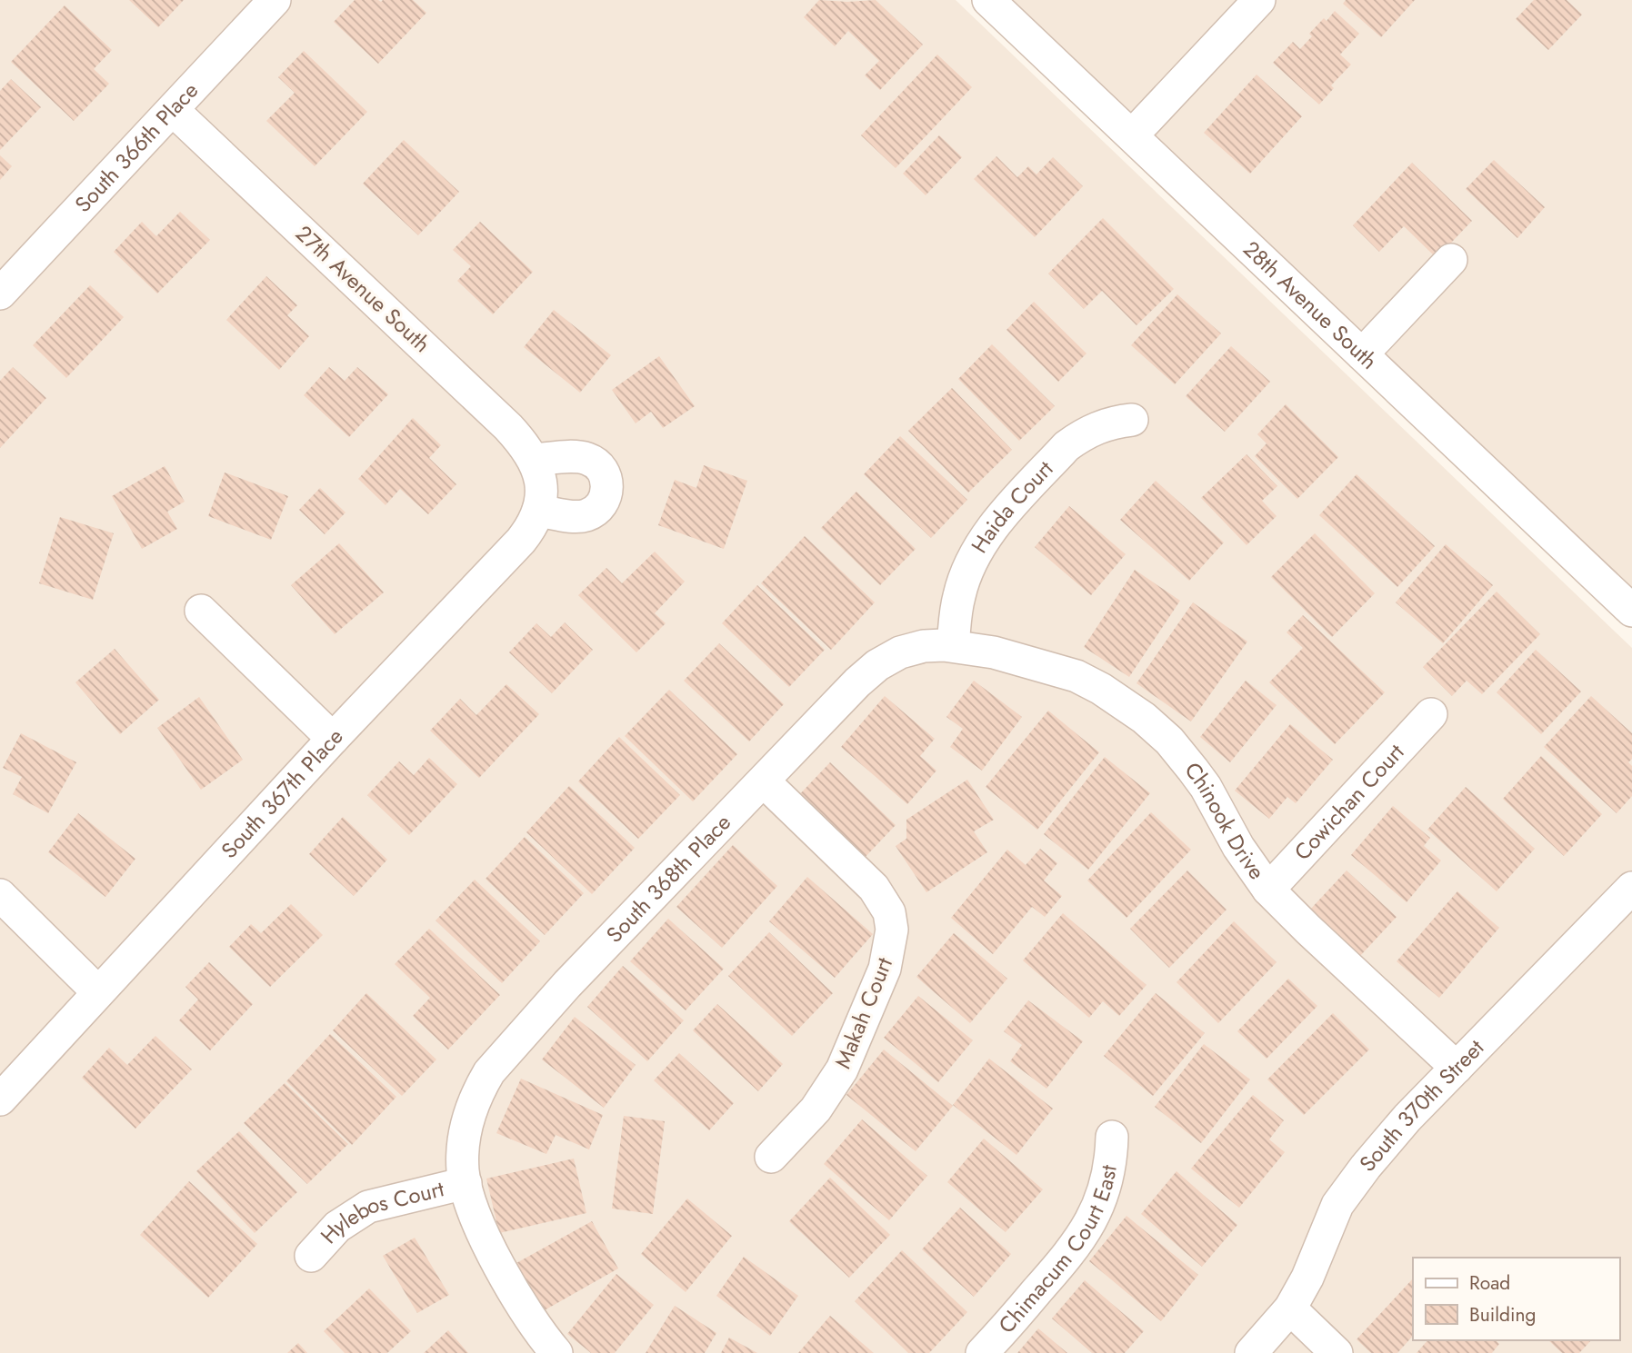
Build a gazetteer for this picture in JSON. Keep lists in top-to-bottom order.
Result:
{
  "streets": {
    "street": [
      "South 366th Place",
      "27th Avenue South",
      "28th Avenue South",
      "Haida Court",
      "South 367th Place",
      "Cowichan Court",
      "Chinook Drive",
      "South 368th Place",
      "Makah Court",
      "South 370th Street",
      "Hylebos Court",
      "Chimacum Court East"
    ]
  },
  "crossings": [
    ["South 366th Place", "27th Avenue South"],
    ["27th Avenue South", "South 367th Place"],
    ["Haida Court", "Chinook Drive"],
    ["Haida Court", "South 368th Place"],
    ["Cowichan Court", "Chinook Drive"],
    ["Chinook Drive", "South 368th Place"],
    ["Chinook Drive", "South 370th Street"],
    ["South 368th Place", "Makah Court"],
    ["South 368th Place", "Hylebos Court"]
  ],
  "legend": ["Road", "Building"]
}
